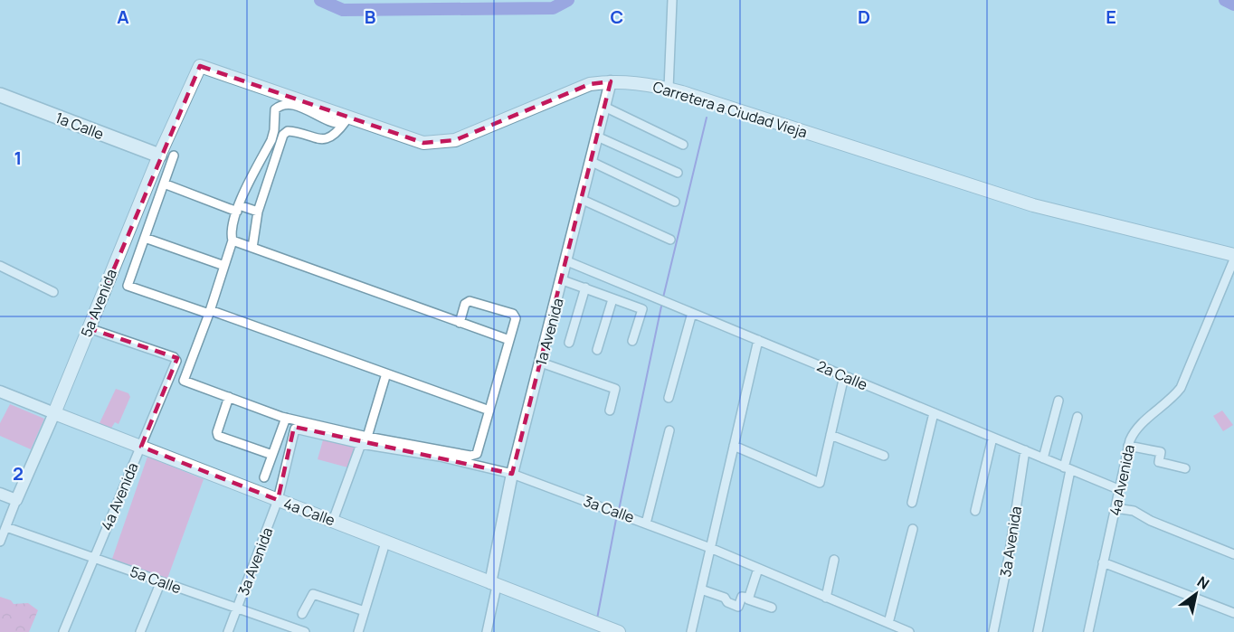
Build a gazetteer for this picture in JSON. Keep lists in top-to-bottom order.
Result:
{
  "streets": {
    "main road": [
      "Carretera a Ciudad Vieja",
      "1a Calle",
      "5a Avenida",
      "4a Calle"
    ],
    "street": [
      "1a Avenida",
      "2a Calle",
      "4a Avenida",
      "3a Calle",
      "3a Avenida",
      "5a Calle"
    ]
  },
  "crossings": [
    ["Carretera a Ciudad Vieja", "5a Avenida"],
    ["Carretera a Ciudad Vieja", "1a Avenida"],
    ["1a Calle", "5a Avenida"],
    ["5a Avenida", "4a Avenida"],
    ["5a Avenida", "4a Calle"],
    ["5a Avenida", "5a Calle"],
    ["1a Avenida", "2a Calle"],
    ["1a Avenida", "3a Calle"],
    ["1a Avenida", "4a Calle"],
    ["2a Calle", "4a Avenida"],
    ["2a Calle", "3a Avenida"],
    ["4a Avenida", "4a Calle"],
    ["4a Avenida", "5a Calle"],
    ["3a Calle", "3a Avenida"],
    ["4a Calle", "3a Avenida"],
    ["3a Avenida", "5a Calle"]
  ],
  "north": "top right",
  "grid": {
    "columns": [
      "A",
      "B",
      "C",
      "D",
      "E"
    ],
    "rows": ["1", "2"]
  }
}
